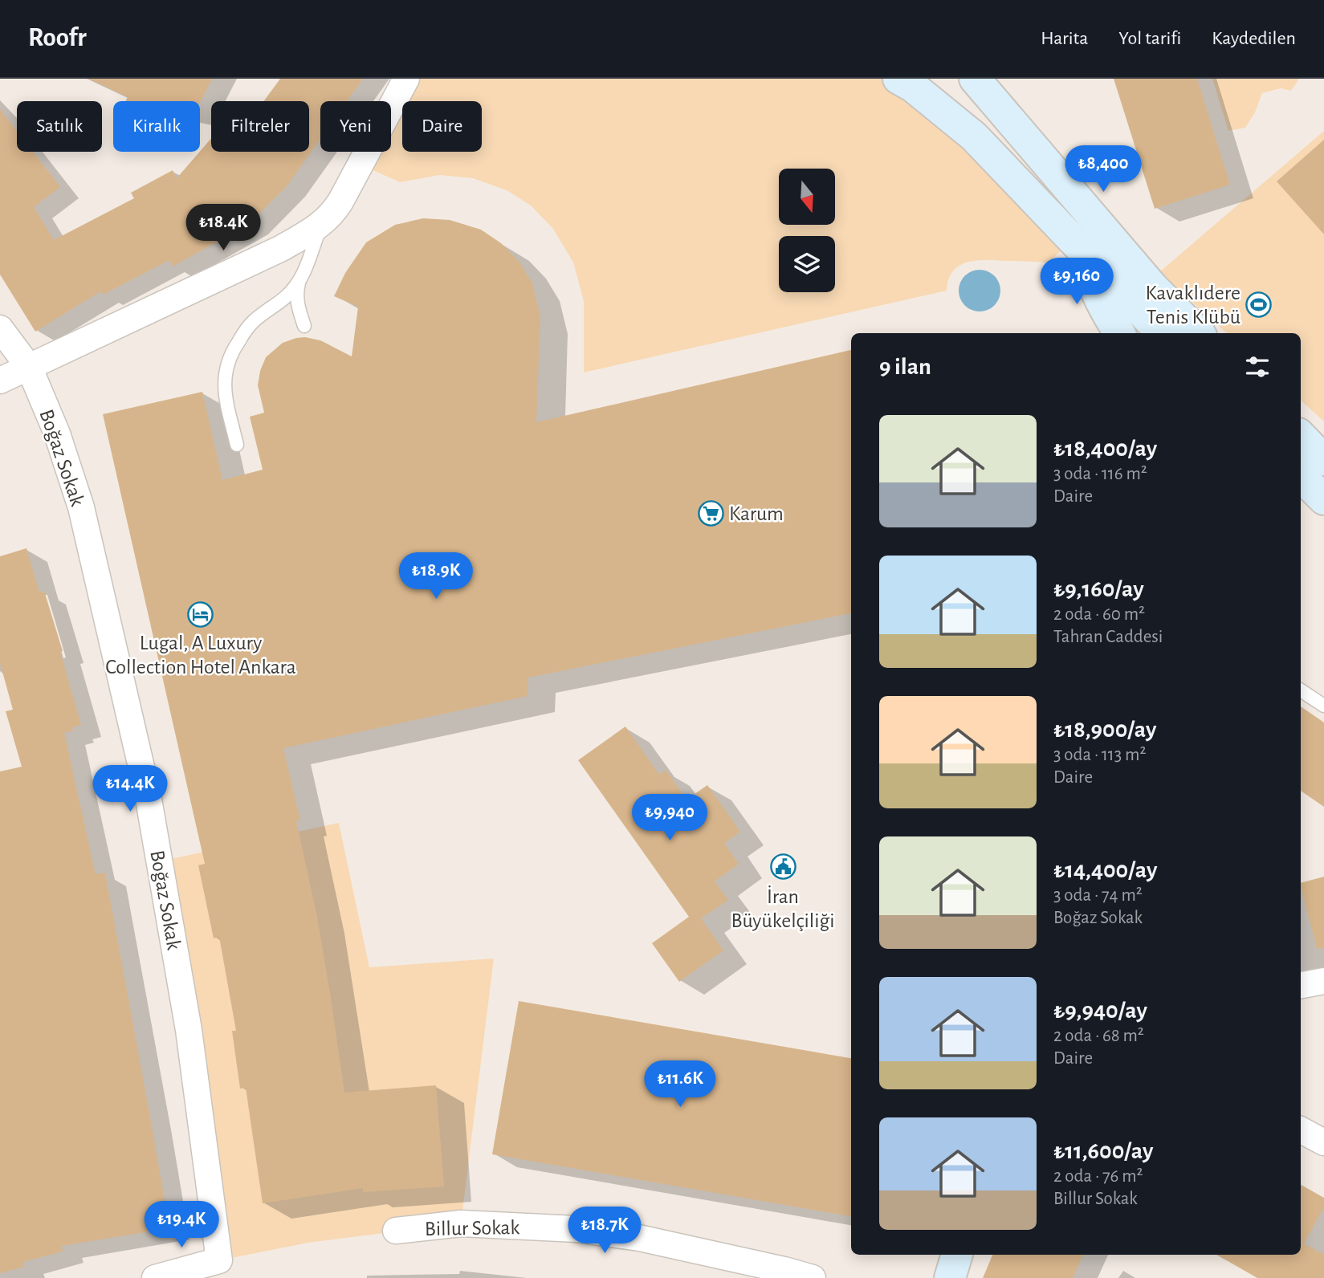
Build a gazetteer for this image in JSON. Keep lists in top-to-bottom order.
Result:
{
  "streets": {
    "street": ["Boğaz Sokak", "Billur Sokak"]
  },
  "places": {
    "sports": ["Kavaklıdere Tenis Klübü"],
    "supermarket": ["Karum"],
    "hotel": ["Lugal, A Luxury Collection Hotel Ankara"],
    "public building": ["İran Büyükelçiliği"]
  },
  "north": "bottom",
  "page": {
    "header": "Roofr",
    "nav": ["Harita", "Yol tarifi", "Kaydedilen"],
    "chip": [
      "Satılık",
      "Kiralık",
      "Filtreler",
      "Yeni",
      "Daire"
    ],
    "price": [
      "₺8,400",
      "₺18.4K",
      "₺9,160",
      "₺18.9K",
      "₺14.4K",
      "₺9,940",
      "₺11.6K",
      "₺19.4K",
      "₺18.7K"
    ],
    "heading": "9 ilan",
    "list": [
      {
        "name": "₺18,400/ay",
        "note": "3 oda · 116 m² · Daire"
      },
      {
        "name": "₺9,160/ay",
        "note": "2 oda · 60 m² · Tahran Caddesi"
      },
      {
        "name": "₺18,900/ay",
        "note": "3 oda · 113 m² · Daire"
      },
      {
        "name": "₺14,400/ay",
        "note": "3 oda · 74 m² · Boğaz Sokak"
      },
      {
        "name": "₺9,940/ay",
        "note": "2 oda · 68 m² · Daire"
      },
      {
        "name": "₺11,600/ay",
        "note": "2 oda · 76 m² · Billur Sokak"
      }
    ]
  }
}
